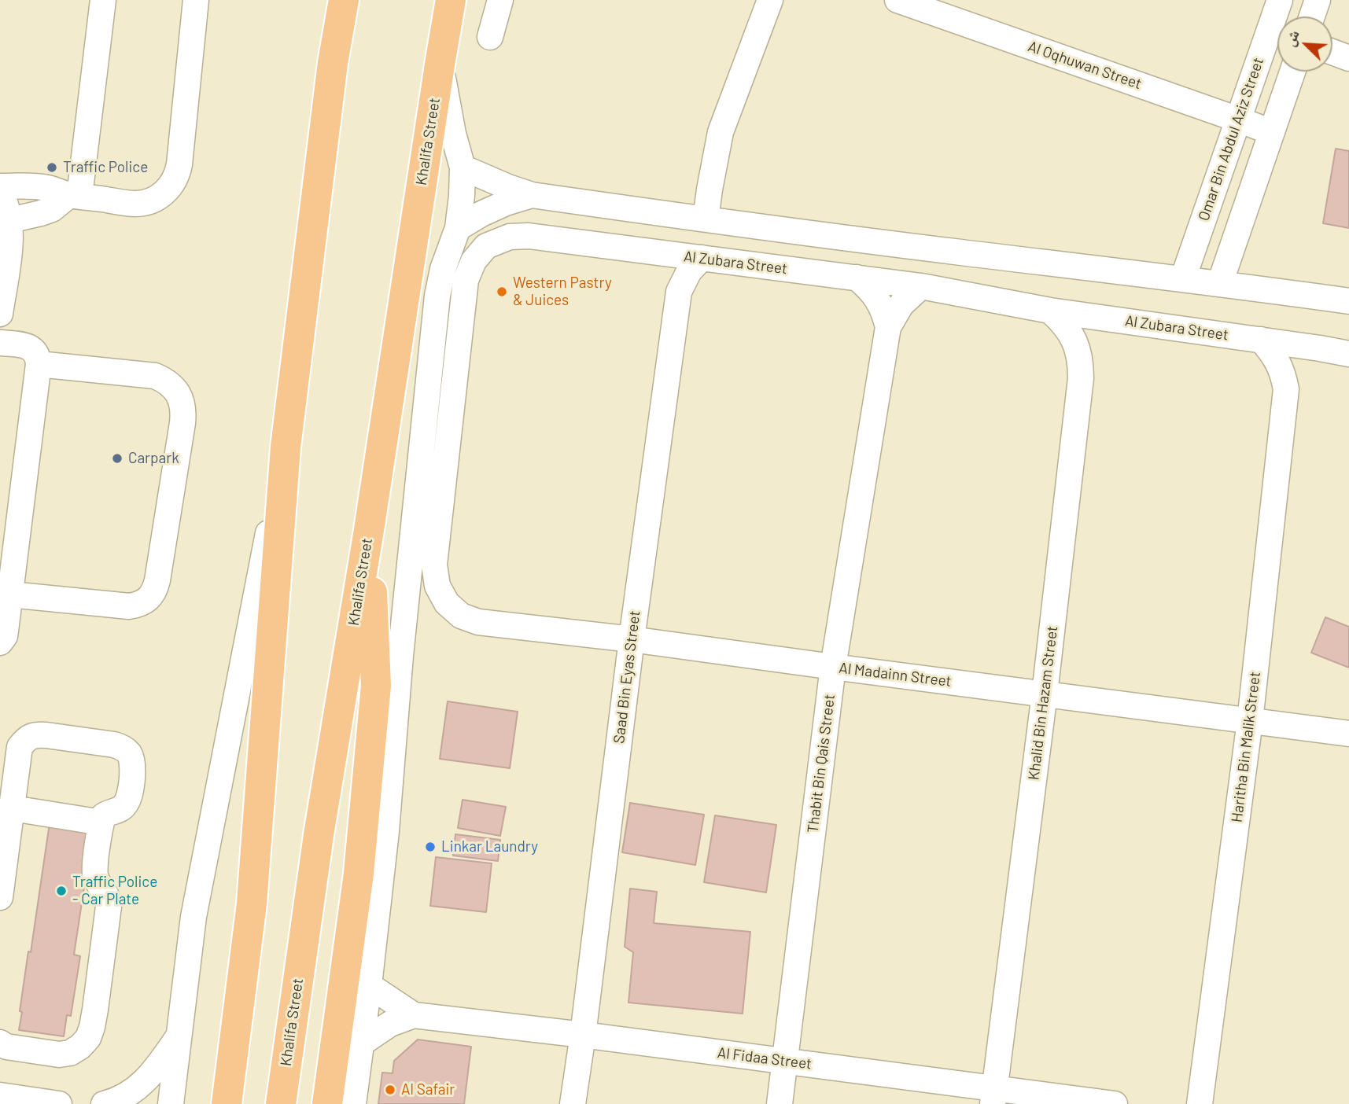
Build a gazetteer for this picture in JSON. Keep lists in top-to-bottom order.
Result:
{
  "streets": {
    "main road": ["Khalifa Street"],
    "street": [
      "Al Oqhuwan Street",
      "Omar Bin Abdul Aziz Street",
      "Al Zubara Street",
      "Al Madainn Street",
      "Saad Bin Eyas Street",
      "Khalid Bin Hazam Street",
      "Haritha Bin Malik Street",
      "Thabit Bin Qais Street",
      "Al Fidaa Street"
    ]
  },
  "crossings": [
    ["Al Oqhuwan Street", "Omar Bin Abdul Aziz Street"],
    ["Khalifa Street", "Al Fidaa Street"],
    ["Al Zubara Street", "Al Madainn Street"],
    ["Al Zubara Street", "Saad Bin Eyas Street"],
    ["Al Zubara Street", "Khalid Bin Hazam Street"],
    ["Al Zubara Street", "Haritha Bin Malik Street"],
    ["Al Madainn Street", "Saad Bin Eyas Street"],
    ["Al Madainn Street", "Khalid Bin Hazam Street"],
    ["Al Madainn Street", "Haritha Bin Malik Street"],
    ["Al Madainn Street", "Thabit Bin Qais Street"],
    ["Saad Bin Eyas Street", "Al Fidaa Street"],
    ["Khalid Bin Hazam Street", "Al Fidaa Street"],
    ["Thabit Bin Qais Street", "Al Fidaa Street"]
  ],
  "places": [
    "Traffic Police",
    "Western Pastry & Juices",
    "Carpark",
    "Linkar Laundry",
    "Traffic Police - Car Plate",
    "Al Safair"
  ],
  "north": "top left"
}
